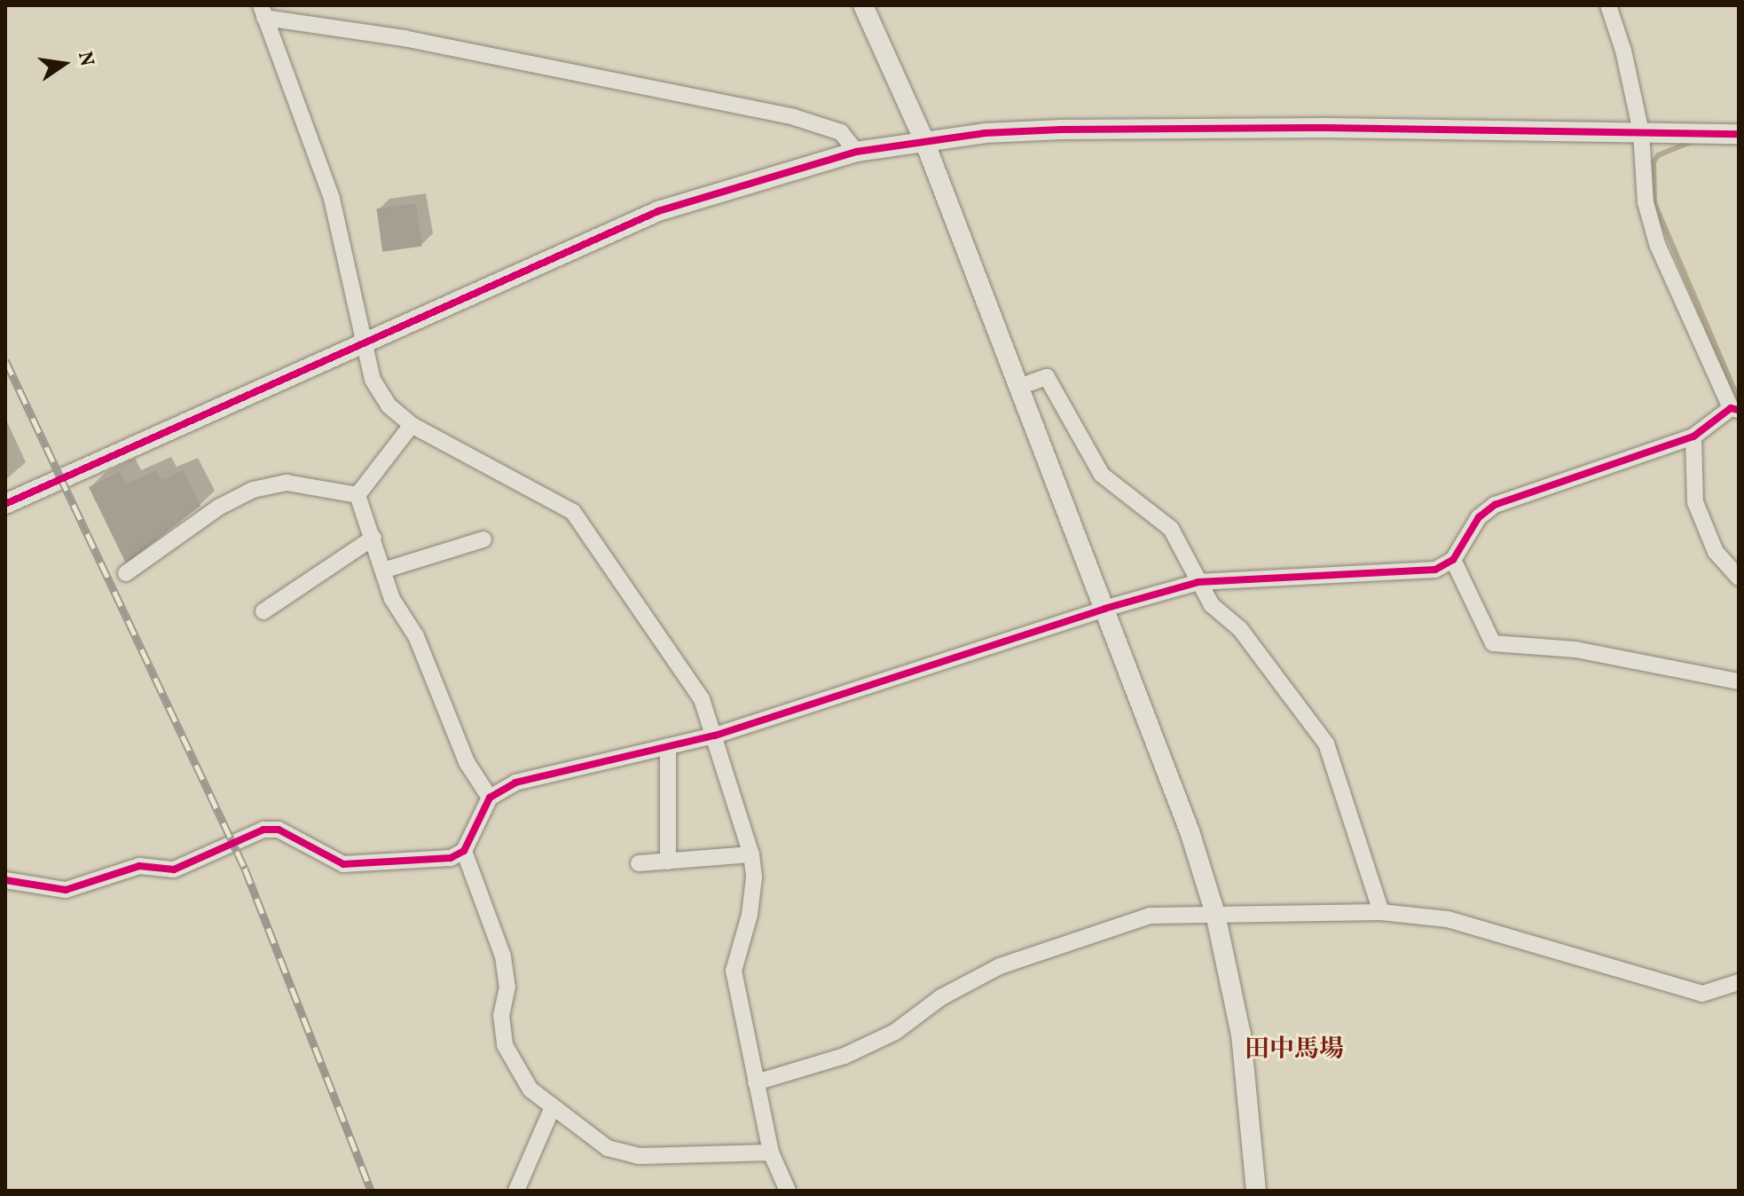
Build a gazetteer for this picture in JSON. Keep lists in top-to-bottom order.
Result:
{
  "districts": ["田中馬場"],
  "north": "right"
}
